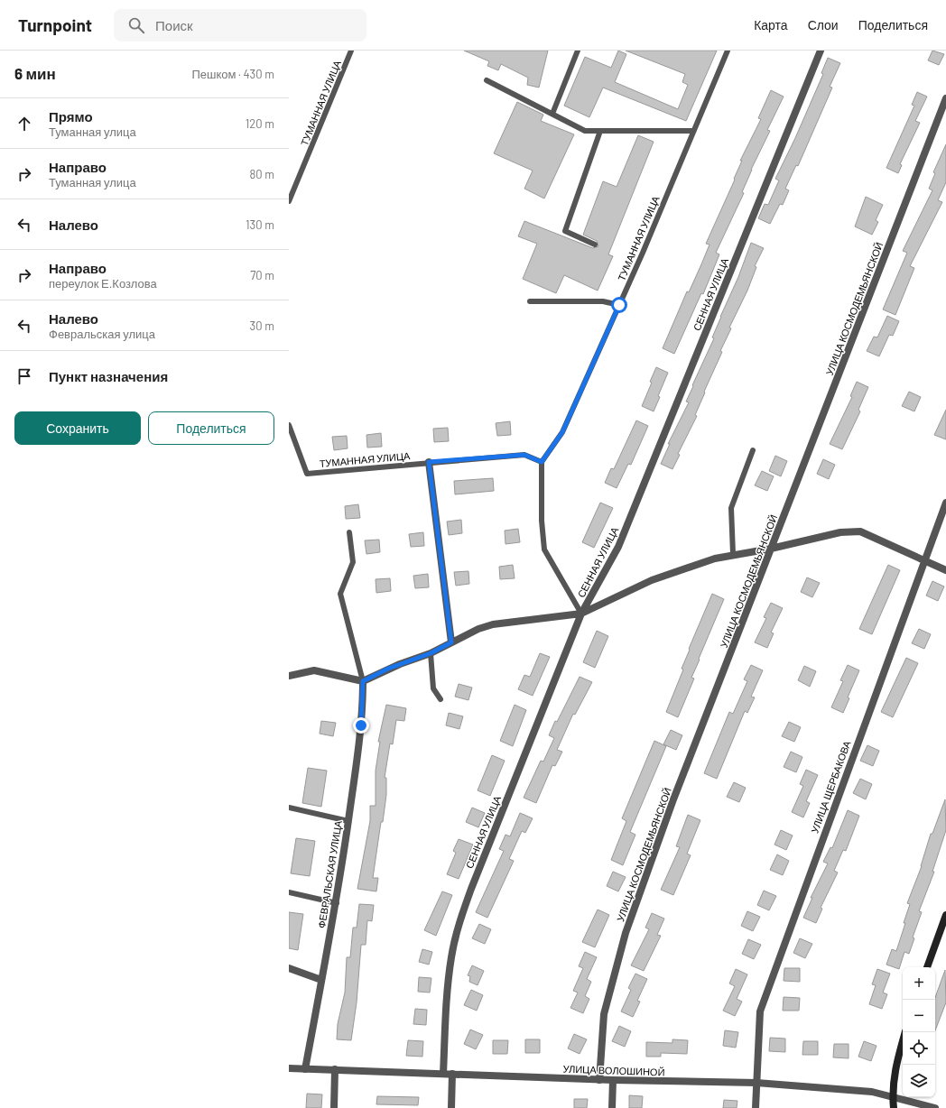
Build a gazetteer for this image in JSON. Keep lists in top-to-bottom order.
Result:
{
  "streets": {
    "street": [
      "СЕННАЯ УЛИЦА",
      "УЛИЦА КОСМОДЕМЬЯНСКОЙ",
      "УЛИЦА ЩЕРБАКОВА",
      "ФЕВРАЛЬСКАЯ УЛИЦА",
      "УЛИЦА ВОЛОШИНОЙ"
    ],
    "lane": ["ТУМАННАЯ УЛИЦА"]
  },
  "crossings": [
    ["СЕННАЯ УЛИЦА", "УЛИЦА ВОЛОШИНОЙ"],
    ["УЛИЦА КОСМОДЕМЬЯНСКОЙ", "УЛИЦА ВОЛОШИНОЙ"],
    ["УЛИЦА ЩЕРБАКОВА", "УЛИЦА ВОЛОШИНОЙ"],
    ["ФЕВРАЛЬСКАЯ УЛИЦА", "УЛИЦА ВОЛОШИНОЙ"]
  ],
  "page": {
    "header": "Turnpoint",
    "search": "Поиск",
    "nav": ["Карта", "Слои", "Поделиться"],
    "heading": ["6 мин", "Пешком · 430 m"],
    "list": [
      ["Прямо", "Туманная улица", "120 m"],
      ["Направо", "Туманная улица", "80 m"],
      ["Налево", "130 m"],
      ["Направо", "переулок Е.Козлова", "70 m"],
      ["Налево", "Февральская улица", "30 m"],
      "Пункт назначения"
    ],
    "buttons": ["Сохранить", "Поделиться"],
    "map_buttons": ["+", "−"]
  }
}
